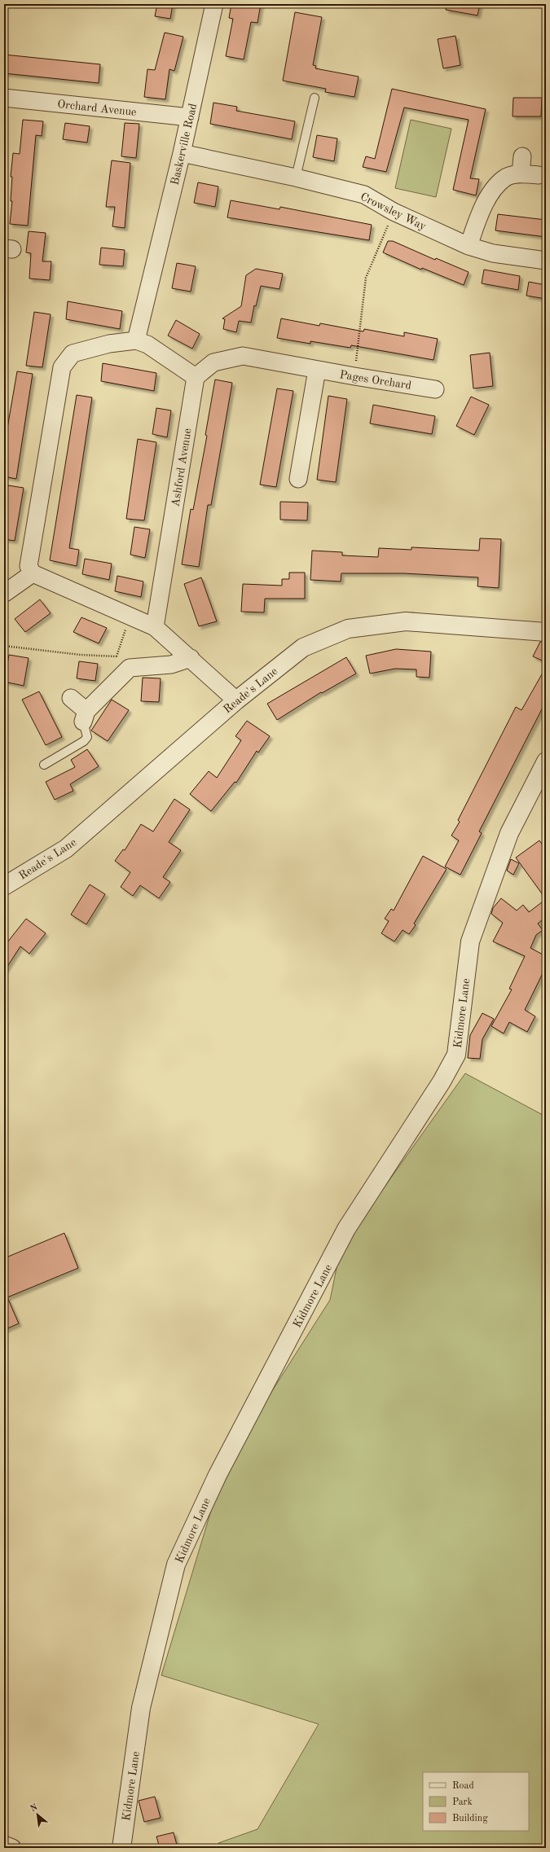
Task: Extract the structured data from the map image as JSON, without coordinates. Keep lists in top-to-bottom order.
{
  "streets": {
    "street": [
      "Orchard Avenue",
      "Baskerville Road",
      "Crowsley Way",
      "Pages Orchard",
      "Ashford Avenue",
      "Reade's Lane",
      "Kidmore Lane"
    ]
  },
  "crossings": [
    ["Orchard Avenue", "Baskerville Road"],
    ["Baskerville Road", "Crowsley Way"],
    ["Pages Orchard", "Ashford Avenue"]
  ],
  "legend": ["Road", "Park", "Building"],
  "north": "top left"
}
